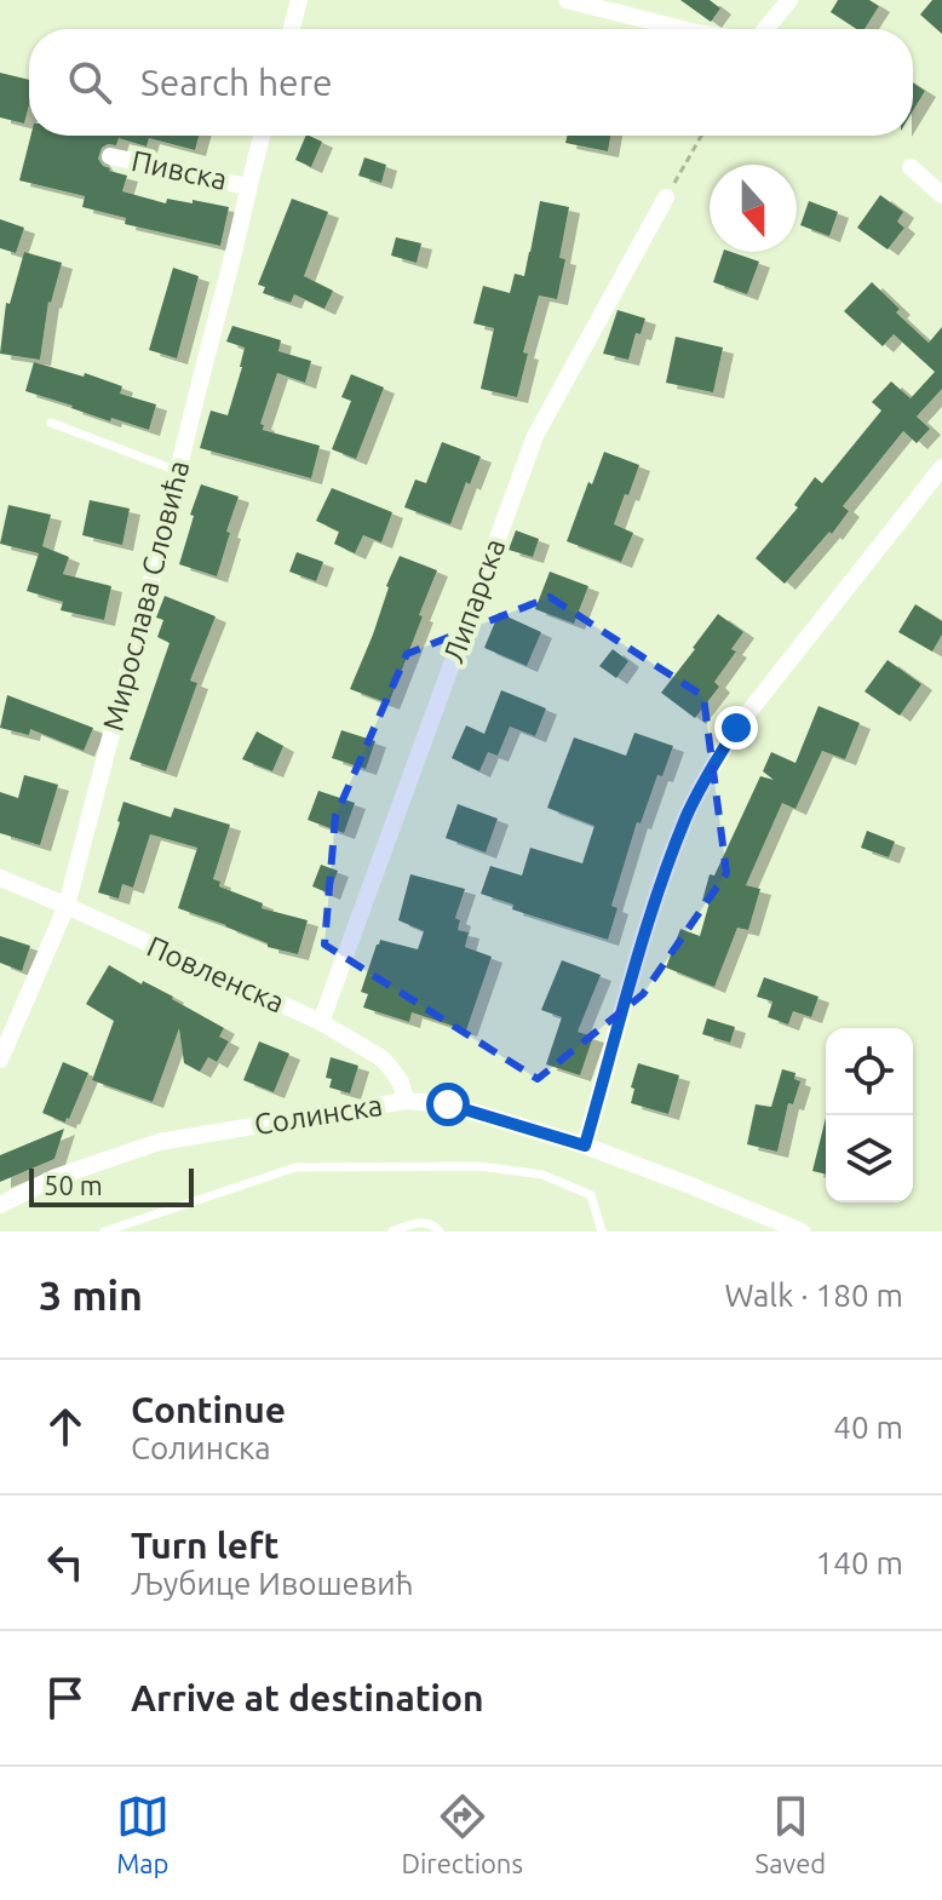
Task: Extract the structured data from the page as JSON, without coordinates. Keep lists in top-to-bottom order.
{
  "streets": {
    "street": [
      "Пивска",
      "Мирослава Словића",
      "Липарска",
      "Повленска",
      "Солинска"
    ]
  },
  "crossings": [
    ["Пивска", "Мирослава Словића"],
    ["Мирослава Словића", "Повленска"],
    ["Липарска", "Повленска"],
    ["Повленска", "Солинска"]
  ],
  "scale_bar": "50 m",
  "north": "bottom",
  "page": {
    "search": "Search here",
    "scale": "50 m",
    "heading": ["3 min", "Walk · 180 m"],
    "list": [
      ["Continue", "Солинска", "40 m"],
      ["Turn left", "Љубице Ивошевић", "140 m"],
      "Arrive at destination"
    ],
    "nav": ["Map", "Directions", "Saved"]
  }
}
